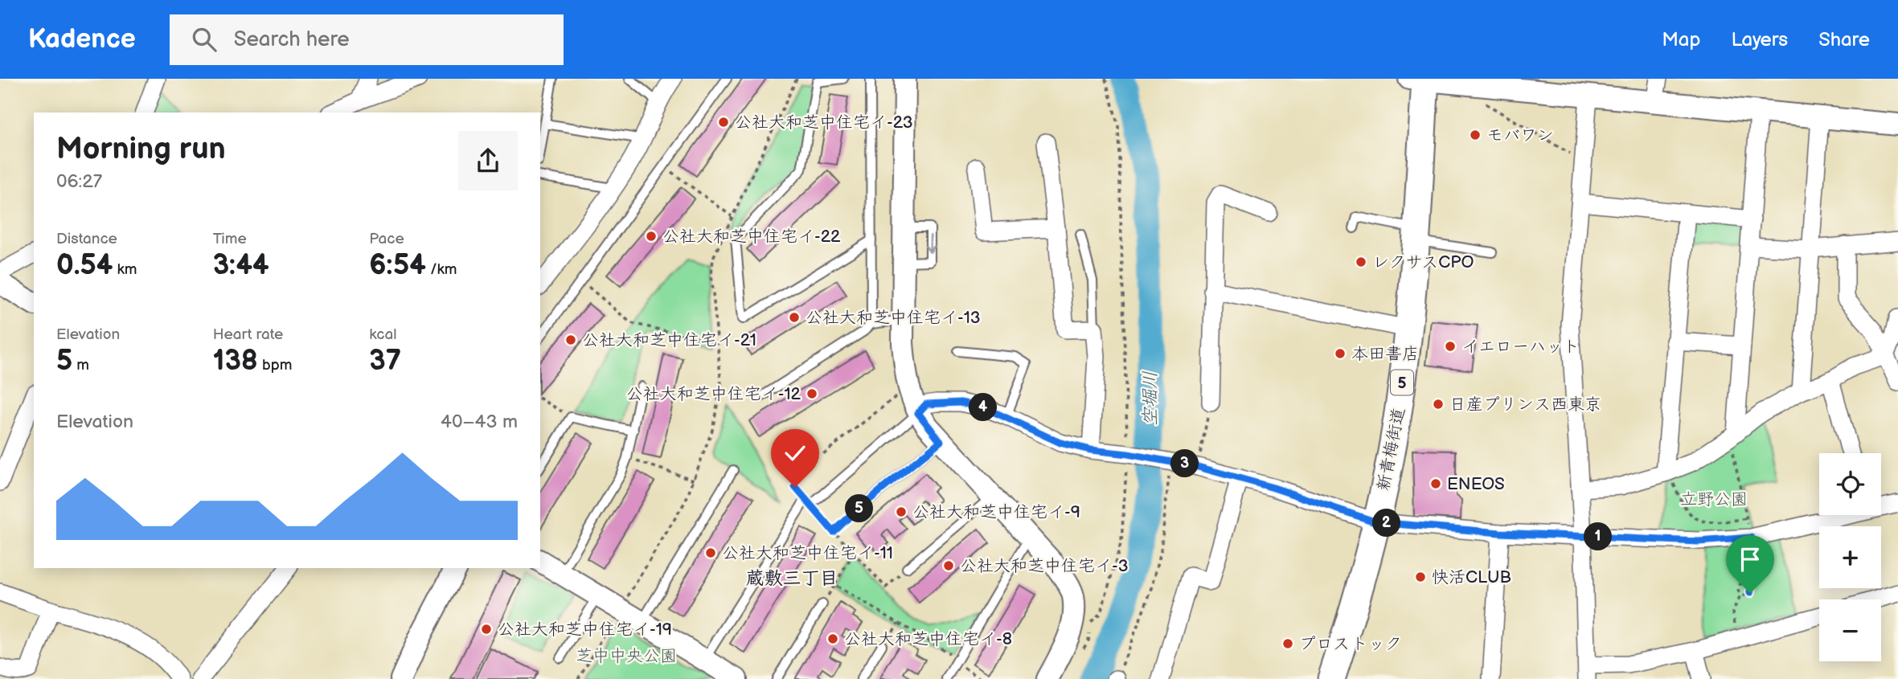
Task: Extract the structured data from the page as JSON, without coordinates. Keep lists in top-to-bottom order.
{
  "streets": {
    "main road": ["5", "新青梅街道"]
  },
  "districts": ["蔵敷三丁目"],
  "water": ["空堀川"],
  "parks": ["立野公園", "芝中中央公園"],
  "places": [
    "公社大和芝中住宅イ-23",
    "モバワン",
    "公社大和芝中住宅イ-22",
    "レクサスCPO",
    "公社大和芝中住宅イ-13",
    "公社大和芝中住宅イ-21",
    "イエローハット",
    "本田書店",
    "公社大和芝中住宅イ-12",
    "日産プリンス西東京",
    "ENEOS",
    "公社大和芝中住宅イ-9",
    "公社大和芝中住宅イ-11",
    "公社大和芝中住宅イ-3",
    "快活CLUB",
    "公社大和芝中住宅イ-19",
    "公社大和芝中住宅イ-8",
    "プロストック"
  ],
  "page": {
    "header": "Kadence",
    "search": "Search here",
    "nav": ["Map", "Layers", "Share"],
    "heading": ["Morning run", "06:27"],
    "stats": [
      ["Distance", "0.54 km"],
      ["Time", "3:44"],
      ["Pace", "6:54 /km"],
      ["Elevation", "5 m"],
      ["Heart rate", "138 bpm"],
      ["kcal", "37"]
    ],
    "pins": [
      "4",
      "3",
      "5",
      "2",
      "1"
    ],
    "chart": ["Elevation", "40–43 m"],
    "map_buttons": ["+", "−"]
  }
}
